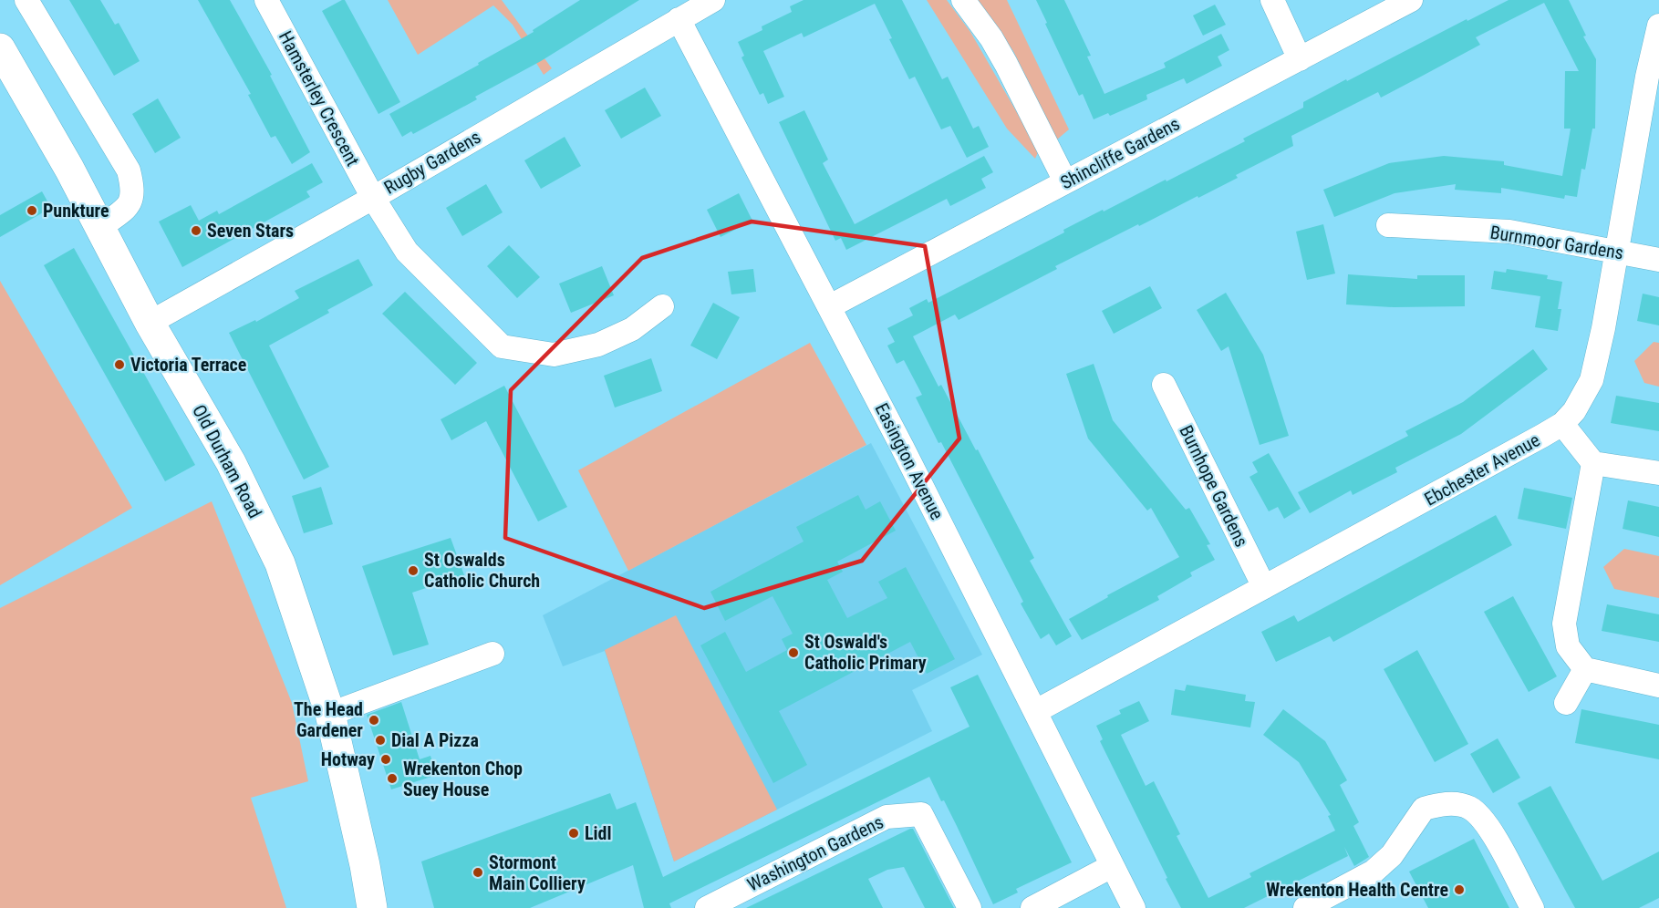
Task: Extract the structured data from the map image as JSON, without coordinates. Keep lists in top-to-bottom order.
{
  "streets": {
    "main road": ["Old Durham Road"],
    "street": [
      "Hamsterley Crescent",
      "Shincliffe Gardens",
      "Rugby Gardens",
      "Burnmoor Gardens",
      "Easington Avenue",
      "Ebchester Avenue",
      "Burnhope Gardens",
      "Washington Gardens"
    ]
  },
  "crossings": [
    ["Hamsterley Crescent", "Rugby Gardens"],
    ["Shincliffe Gardens", "Easington Avenue"],
    ["Rugby Gardens", "Old Durham Road"],
    ["Rugby Gardens", "Easington Avenue"],
    ["Burnmoor Gardens", "Ebchester Avenue"],
    ["Easington Avenue", "Ebchester Avenue"],
    ["Ebchester Avenue", "Burnhope Gardens"]
  ],
  "places": [
    "Punkture",
    "Seven Stars",
    "Victoria Terrace",
    "St Oswalds Catholic Church",
    "St Oswald's Catholic Primary",
    "The Head Gardener",
    "Dial A Pizza",
    "Hotway",
    "Wrekenton Chop Suey House",
    "Lidl",
    "Stormont Main Colliery",
    "Wrekenton Health Centre"
  ]
}
